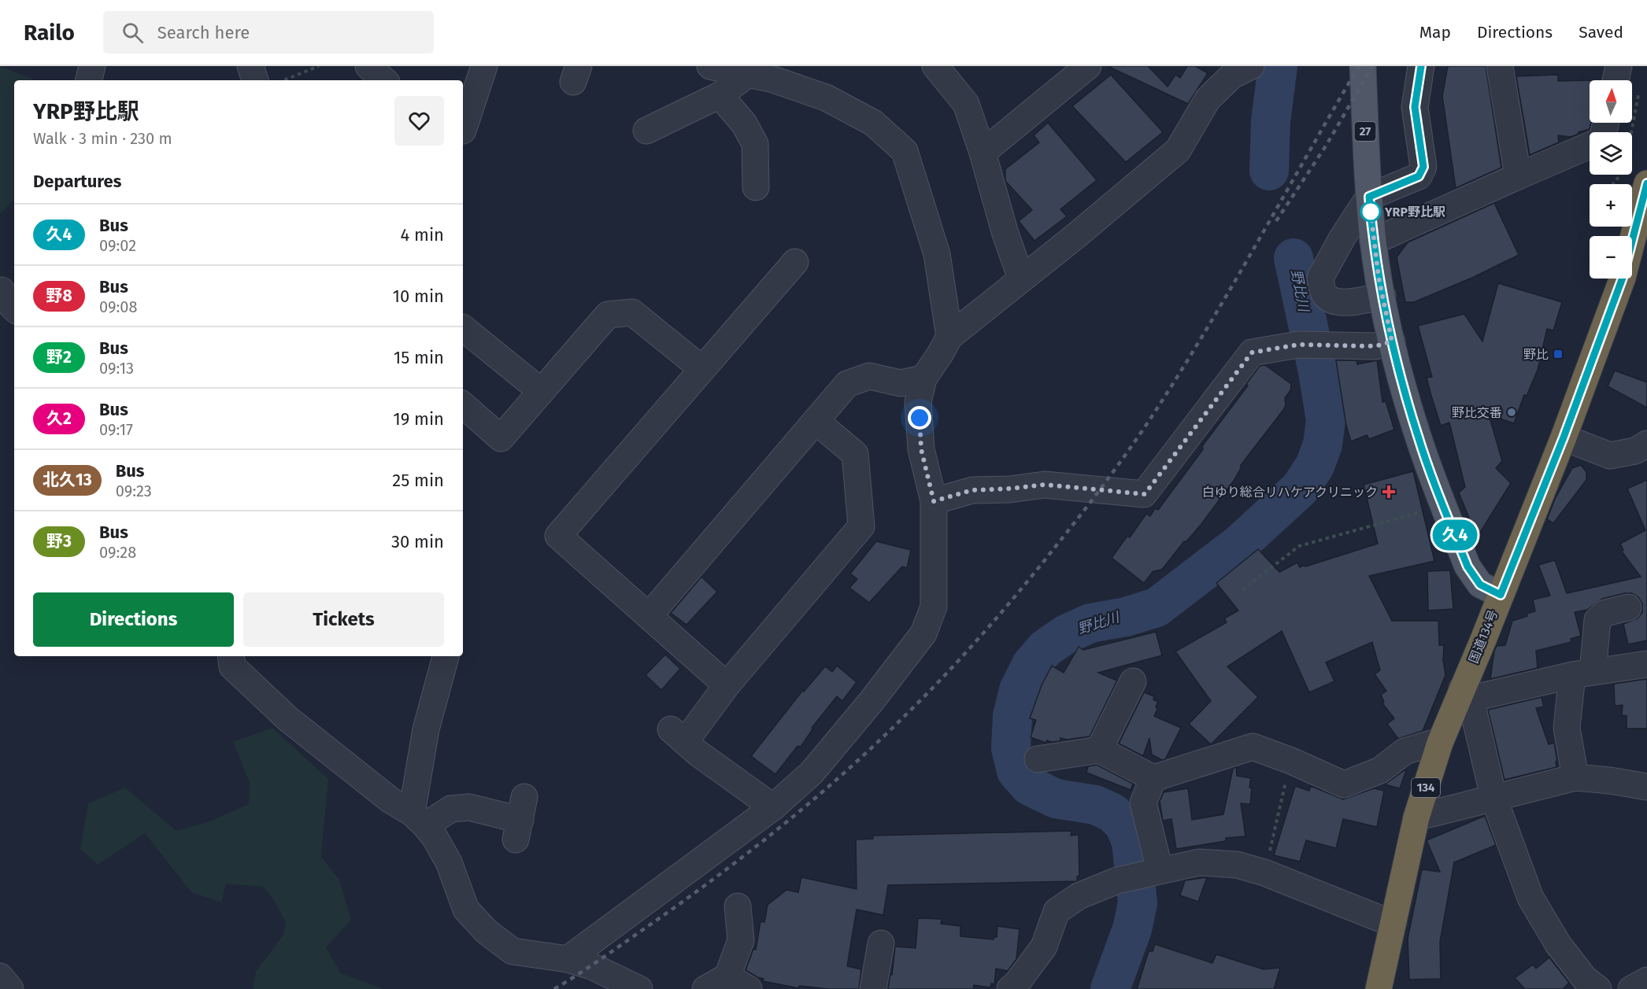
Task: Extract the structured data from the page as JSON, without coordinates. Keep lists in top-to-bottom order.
{
  "streets": {
    "highway": ["国道134号", "134"],
    "main road": ["27"]
  },
  "crossings": [
    ["27", "国道134号"]
  ],
  "water": ["野比川"],
  "places": {
    "other": ["YRP野比駅", "野比交番"],
    "transit": ["野比"],
    "health": ["白ゆり総合リハケアクリニック"]
  },
  "lines": ["bus line 久4"],
  "north": "top",
  "page": {
    "header": "Railo",
    "search": "Search here",
    "nav": ["Map", "Directions", "Saved"],
    "on_map": "久4",
    "map_buttons": ["+", "−"],
    "heading": [
      ["YRP野比駅", "Walk · 3 min · 230 m"],
      "Departures"
    ],
    "list": [
      {
        "mark": "久4",
        "name": "Bus",
        "note": "09:02",
        "value": "4 min"
      },
      {
        "mark": "野8",
        "name": "Bus",
        "note": "09:08",
        "value": "10 min"
      },
      {
        "mark": "野2",
        "name": "Bus",
        "note": "09:13",
        "value": "15 min"
      },
      {
        "mark": "久2",
        "name": "Bus",
        "note": "09:17",
        "value": "19 min"
      },
      {
        "mark": "北久13",
        "name": "Bus",
        "note": "09:23",
        "value": "25 min"
      },
      {
        "mark": "野3",
        "name": "Bus",
        "note": "09:28",
        "value": "30 min"
      }
    ],
    "buttons": ["Directions", "Tickets"]
  }
}
